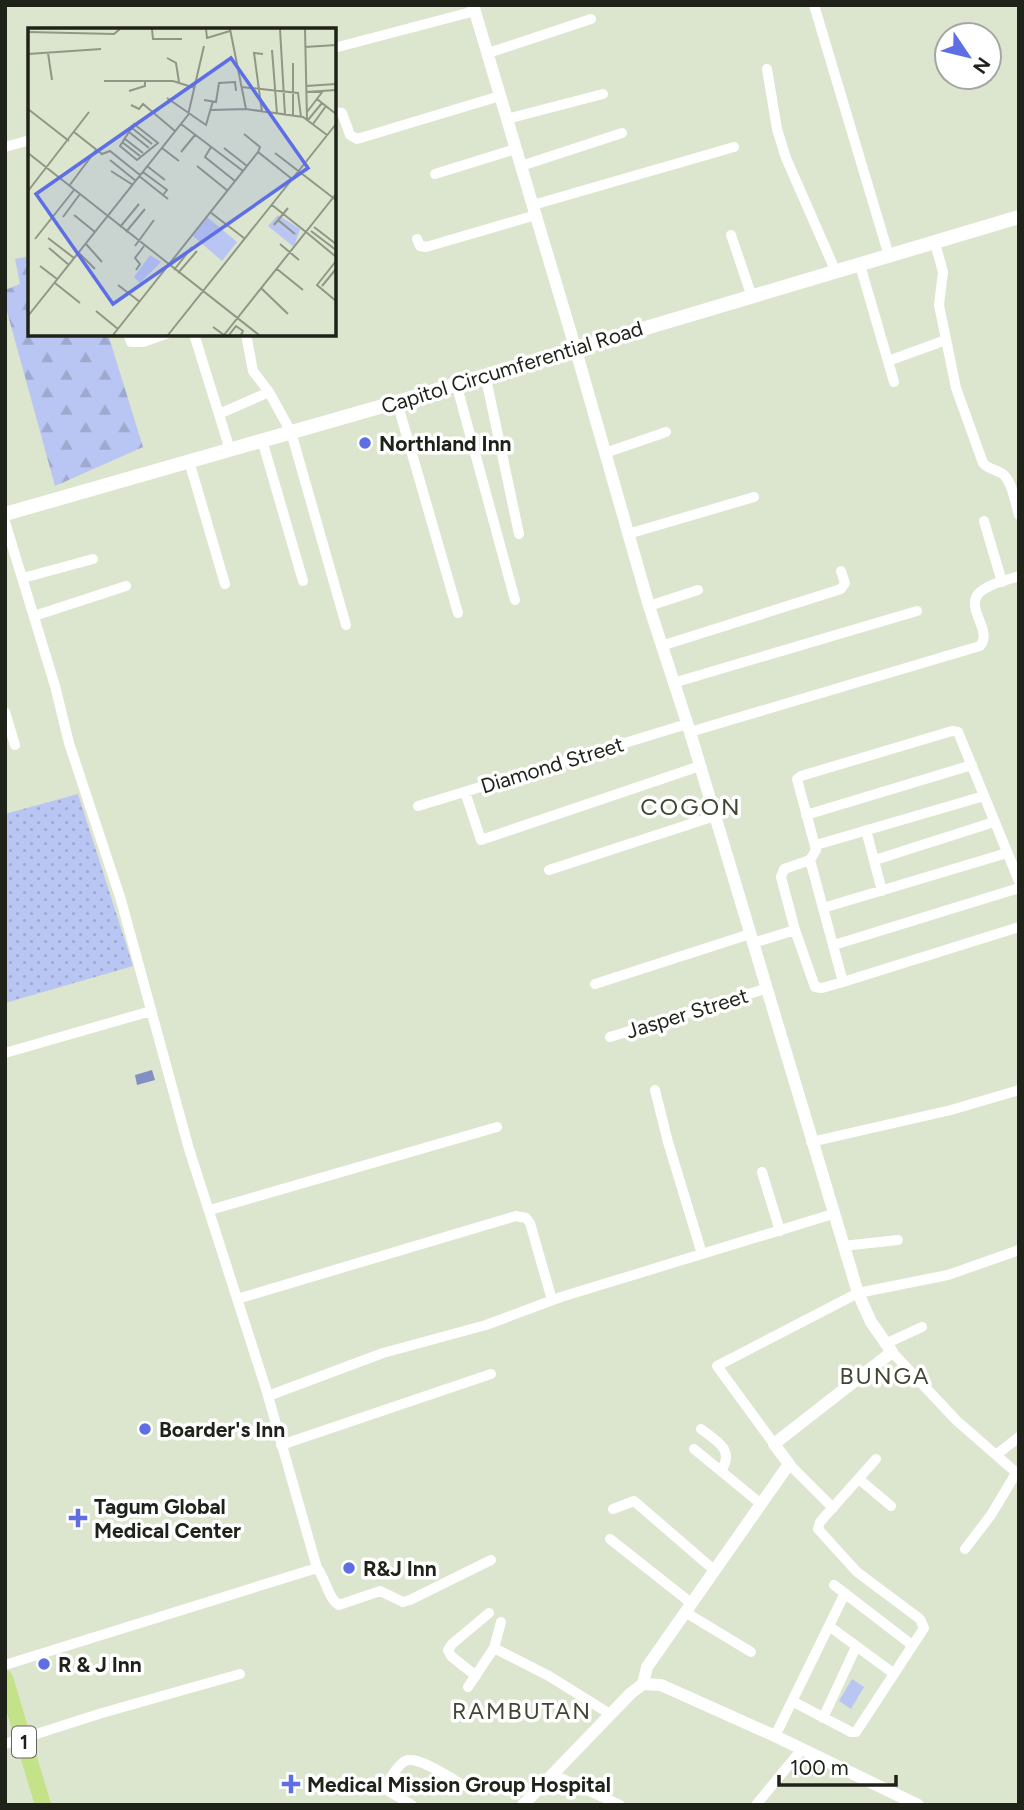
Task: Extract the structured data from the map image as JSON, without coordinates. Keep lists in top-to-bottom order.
{
  "streets": {
    "highway": ["1"],
    "main road": ["Capitol Circumferential Road"],
    "street": ["Diamond Street", "Jasper Street"]
  },
  "districts": ["COGON", "BUNGA", "RAMBUTAN"],
  "places": {
    "other": [
      "Northland Inn",
      "Boarder's Inn",
      "R&J Inn",
      "R & J Inn"
    ],
    "health": ["Tagum Global Medical Center", "Medical Mission Group Hospital"]
  },
  "scale_bar": "100 m",
  "north": "bottom right"
}
